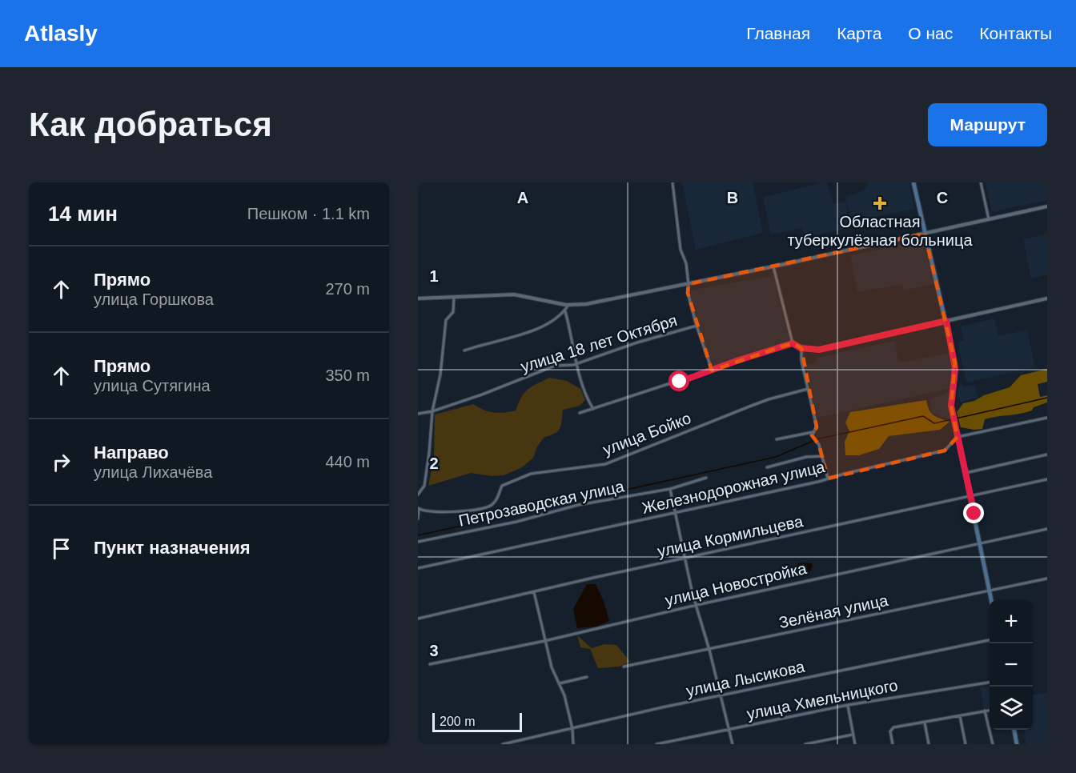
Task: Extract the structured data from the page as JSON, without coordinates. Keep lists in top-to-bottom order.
{
  "streets": {
    "street": [
      "улица 18 лет Октября",
      "улица Бойко",
      "Железнодорожная улица",
      "Петрозаводская улица",
      "улица Кормильцева",
      "улица Новостройка",
      "Зелёная улица",
      "улица Лысикова",
      "улица Хмельницкого"
    ]
  },
  "places": {
    "health": ["Областная туберкулёзная больница"]
  },
  "scale_bar": "200 m",
  "page": {
    "header": "Atlasly",
    "nav": [
      "Главная",
      "Карта",
      "О нас",
      "Контакты"
    ],
    "buttons": "Маршрут",
    "title": "Как добраться",
    "heading": ["14 мин", "Пешком · 1.1 km"],
    "list": [
      ["Прямо", "улица Горшкова", "270 m"],
      ["Прямо", "улица Сутягина", "350 m"],
      ["Направо", "улица Лихачёва", "440 m"],
      "Пункт назначения"
    ],
    "map_buttons": ["+", "−"],
    "scale": "200 m"
  },
  "grid": {
    "columns": ["A", "B", "C"],
    "rows": ["1", "2", "3"]
  }
}
